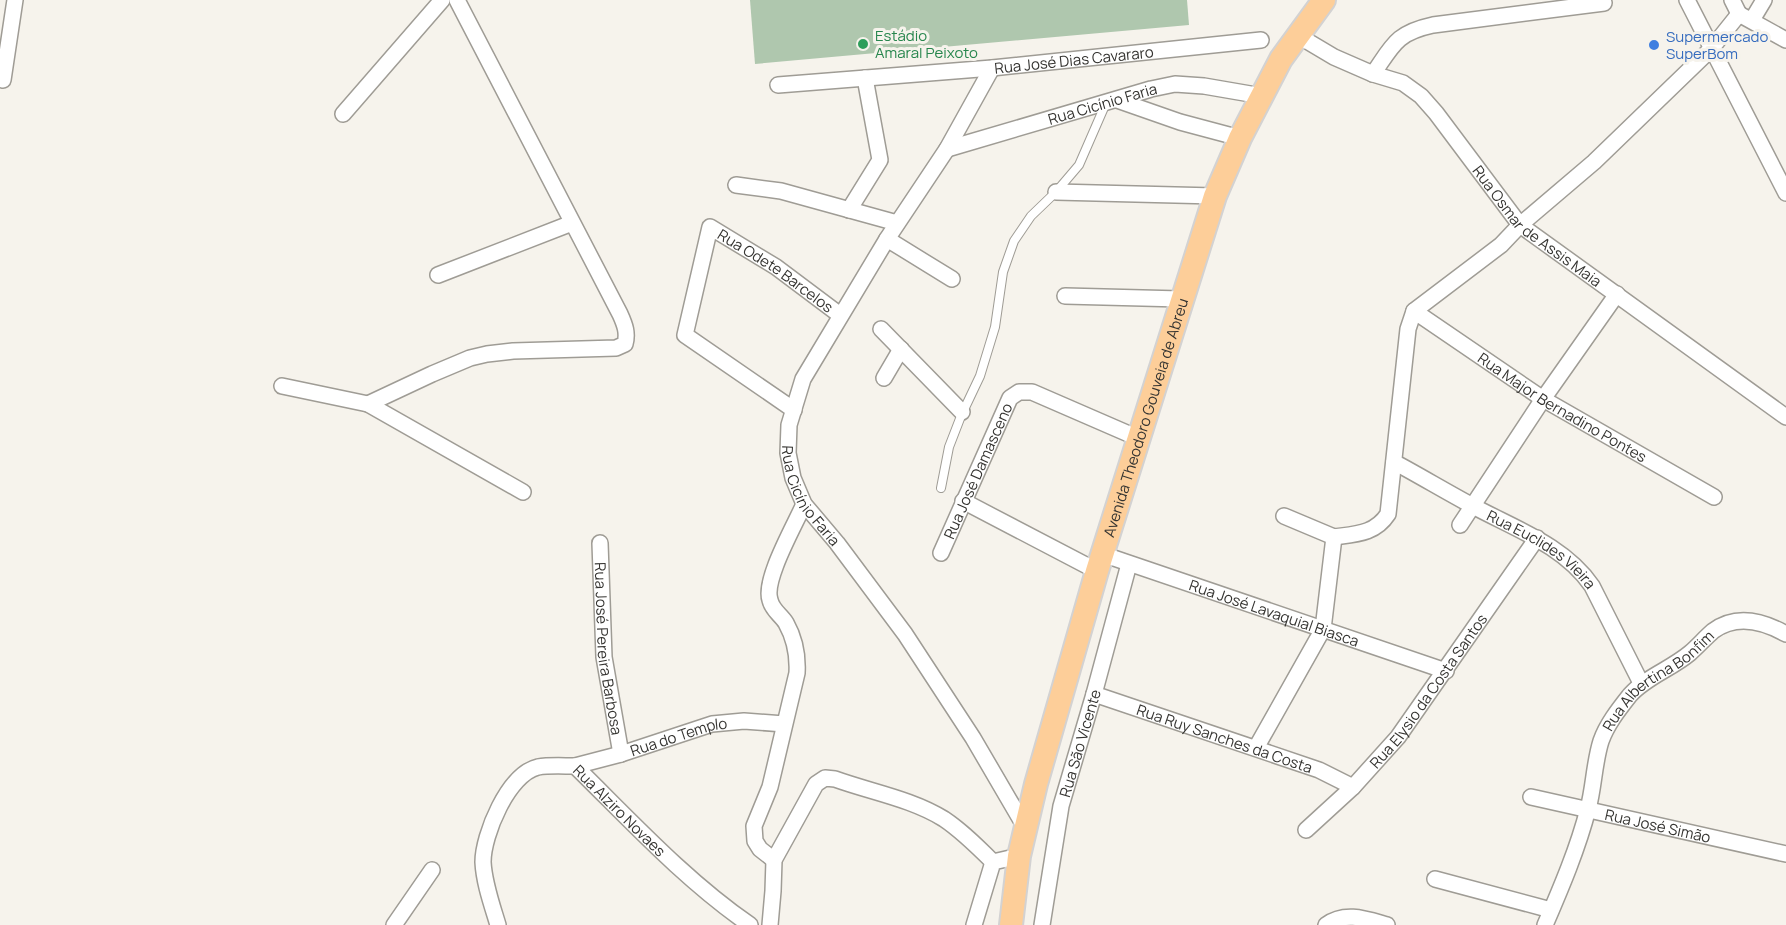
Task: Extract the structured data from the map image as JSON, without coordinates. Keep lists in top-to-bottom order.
{
  "streets": {
    "main road": ["Avenida Theodoro Gouveia de Abreu"],
    "street": [
      "Rua José Dias Cavararo",
      "Rua Cicínio Faria",
      "Rua Osmar de Assis Maia",
      "Rua Odete Barcelos",
      "Rua Major Bernadino Pontes",
      "Rua José Damasceno",
      "Rua Euclides Vieira",
      "Rua José Lavaquial Biasca",
      "Rua José Pereira Barbosa",
      "Rua Albertina Bonfim",
      "Rua Elysio da Costa Santos",
      "Rua do Templo",
      "Rua Ruy Sanches da Costa",
      "Rua São Vicente",
      "Rua Alziro Novaes",
      "Rua José Simão"
    ]
  },
  "crossings": [
    ["Rua José Dias Cavararo", "Rua Cicínio Faria"],
    ["Rua Cicínio Faria", "Rua Odete Barcelos"],
    ["Rua Cicínio Faria", "Avenida Theodoro Gouveia de Abreu"],
    ["Rua Osmar de Assis Maia", "Avenida Theodoro Gouveia de Abreu"],
    ["Avenida Theodoro Gouveia de Abreu", "Rua José Damasceno"],
    ["Avenida Theodoro Gouveia de Abreu", "Rua José Lavaquial Biasca"],
    ["Rua José Damasceno", "Rua José Lavaquial Biasca"],
    ["Rua Euclides Vieira", "Rua Albertina Bonfim"],
    ["Rua Euclides Vieira", "Rua Elysio da Costa Santos"],
    ["Rua José Lavaquial Biasca", "Rua Elysio da Costa Santos"],
    ["Rua José Lavaquial Biasca", "Rua São Vicente"],
    ["Rua José Pereira Barbosa", "Rua do Templo"],
    ["Rua Albertina Bonfim", "Rua José Simão"],
    ["Rua Elysio da Costa Santos", "Rua Ruy Sanches da Costa"],
    ["Rua do Templo", "Rua Alziro Novaes"],
    ["Rua Ruy Sanches da Costa", "Rua São Vicente"]
  ],
  "places": ["Estádio Amaral Peixoto", "Supermercado SuperBom"]
}
